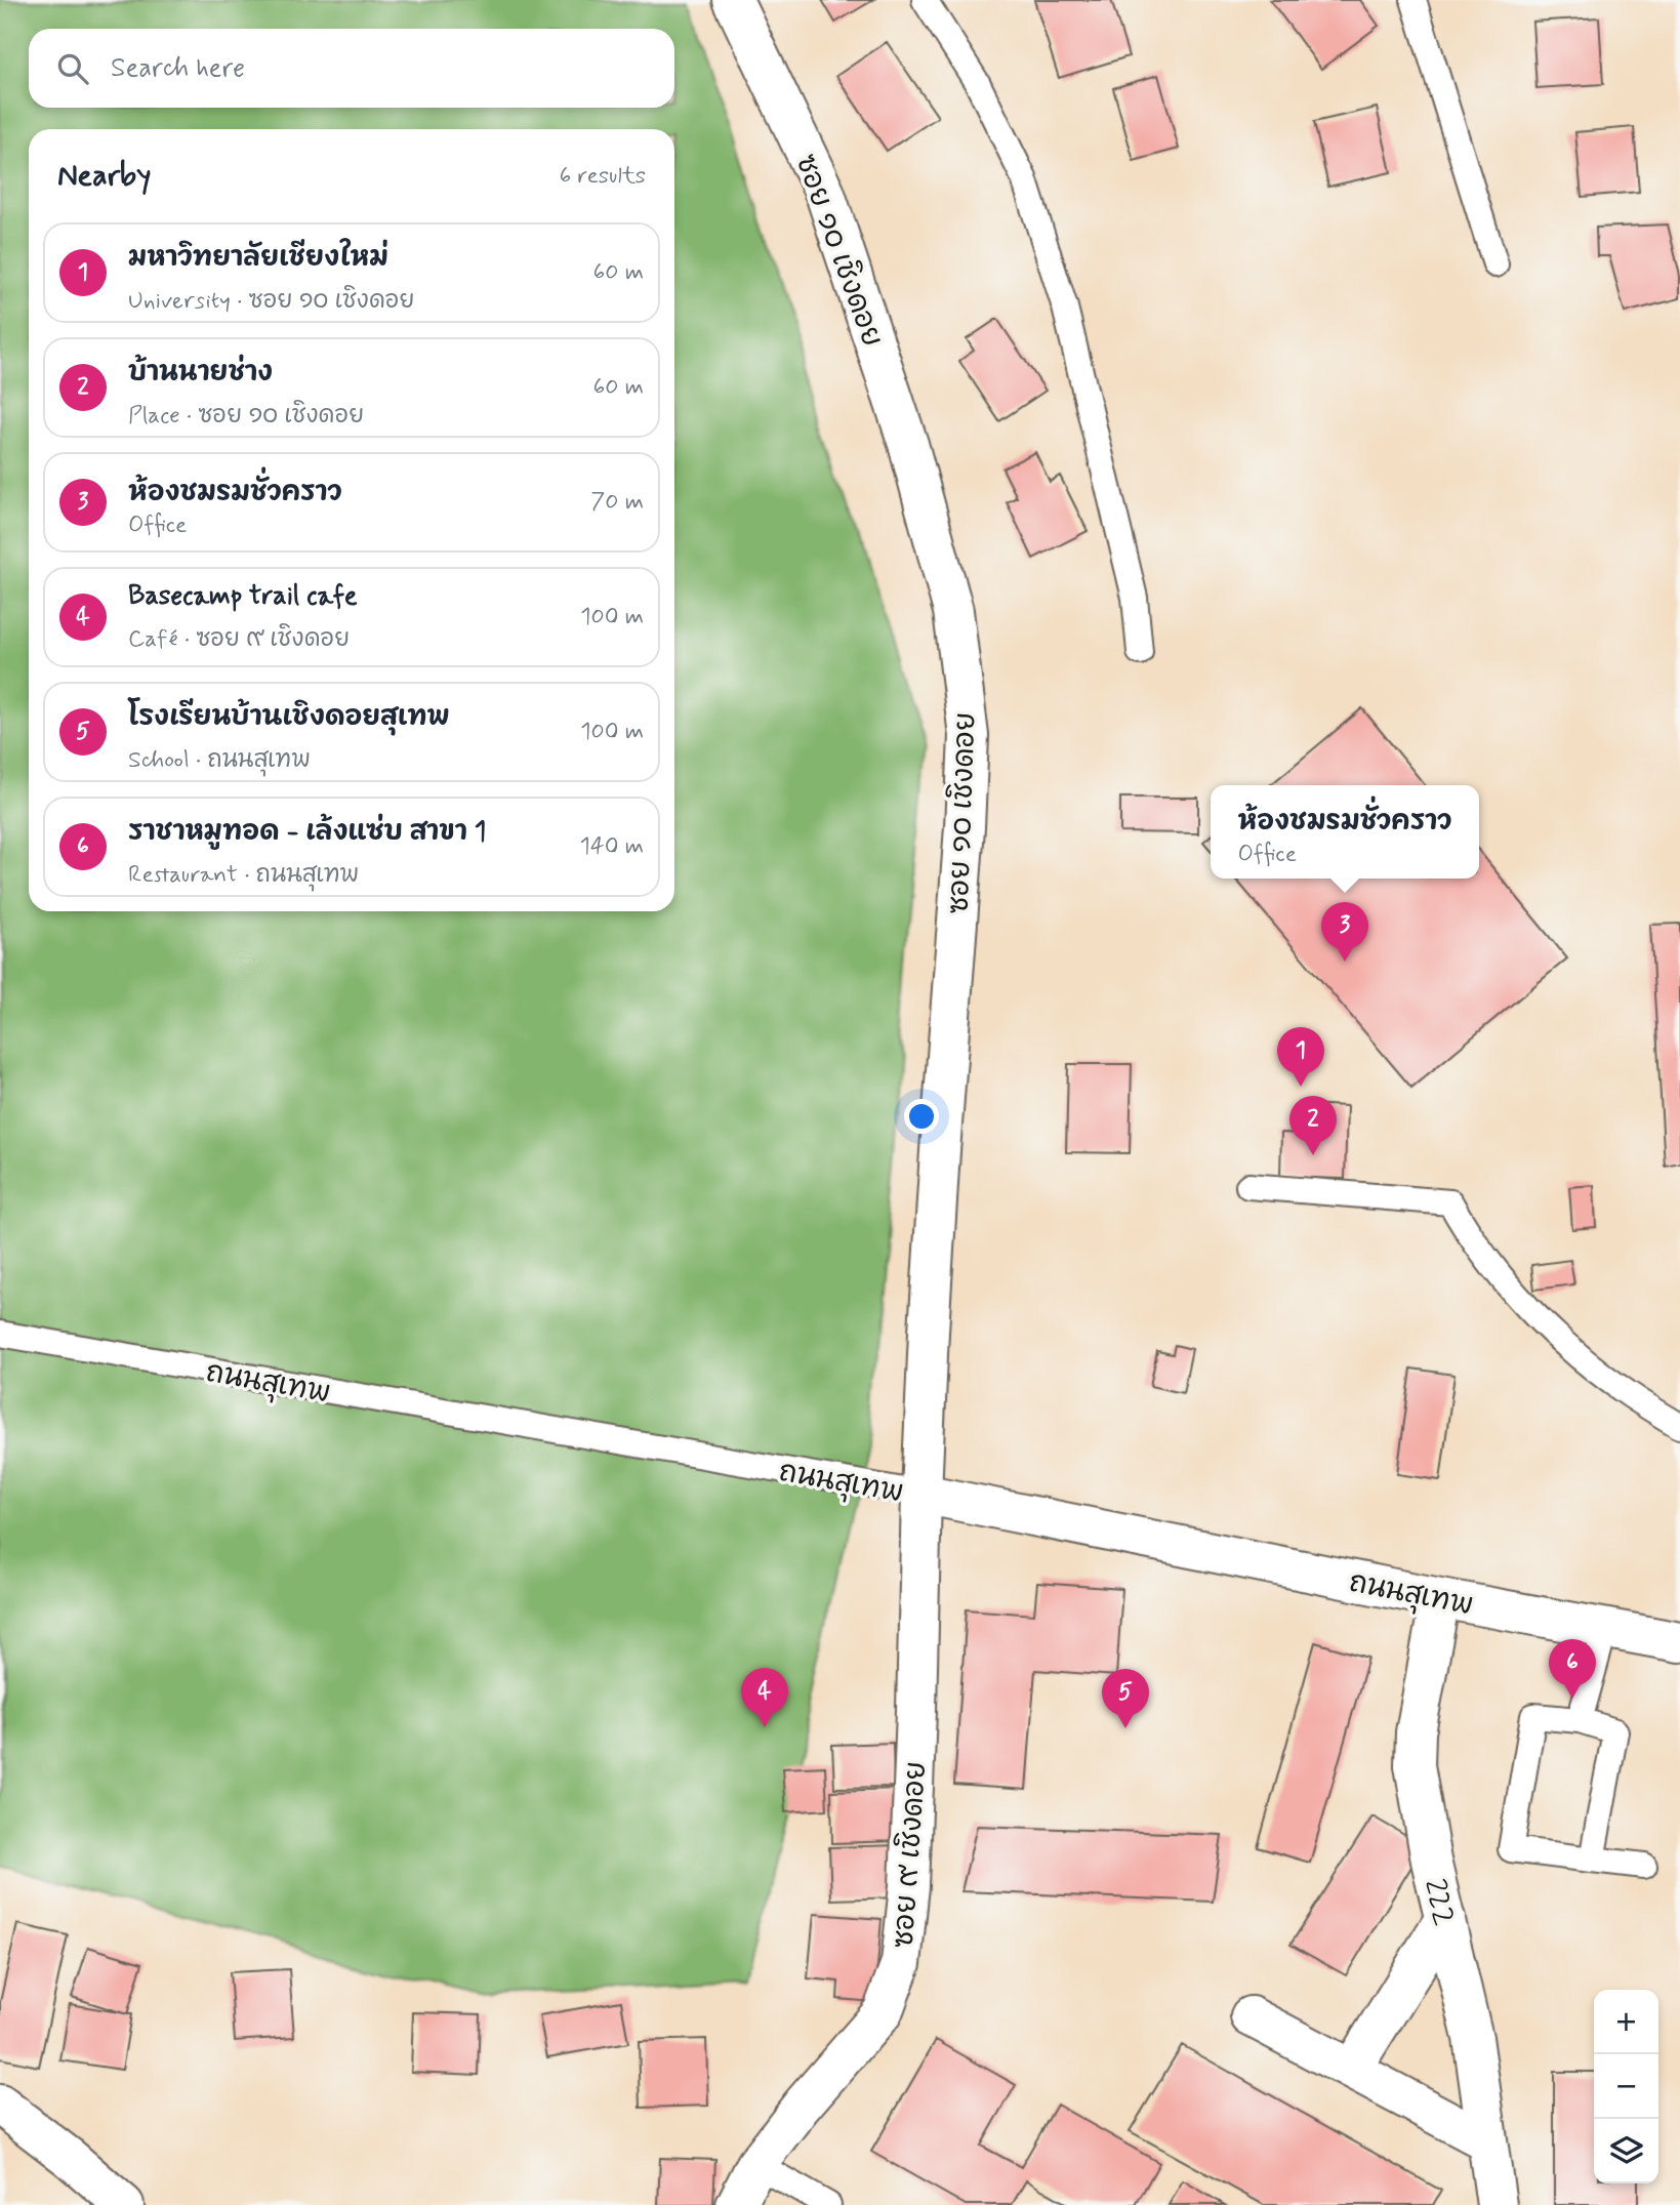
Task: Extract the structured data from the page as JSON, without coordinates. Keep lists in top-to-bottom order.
{
  "streets": {
    "street": [
      "ซอย ๑๐ เชิงดอย",
      "ถนนสุเทพ",
      "ซอย ๙ เชิงดอย",
      "222"
    ]
  },
  "crossings": [
    ["ซอย ๑๐ เชิงดอย", "ถนนสุเทพ"],
    ["ซอย ๑๐ เชิงดอย", "ซอย ๙ เชิงดอย"],
    ["ถนนสุเทพ", "ซอย ๙ เชิงดอย"],
    ["ถนนสุเทพ", "222"]
  ],
  "page": {
    "search": "Search here",
    "heading": ["Nearby", "6 results"],
    "list": [
      {
        "mark": "1",
        "name": "มหาวิทยาลัยเชียงใหม่",
        "note": "University · ซอย ๑๐ เชิงดอย",
        "value": "60 m"
      },
      {
        "mark": "2",
        "name": "บ้านนายช่าง",
        "note": "Place · ซอย ๑๐ เชิงดอย",
        "value": "60 m"
      },
      {
        "mark": "3",
        "name": "ห้องชมรมชั่วคราว",
        "note": "Office",
        "value": "70 m"
      },
      {
        "mark": "4",
        "name": "Basecamp trail cafe",
        "note": "Café · ซอย ๙ เชิงดอย",
        "value": "100 m"
      },
      {
        "mark": "5",
        "name": "โรงเรียนบ้านเชิงดอยสุเทพ",
        "note": "School · ถนนสุเทพ",
        "value": "100 m"
      },
      {
        "mark": "6",
        "name": "ราชาหมูทอด - เล้งแซ่บ สาขา 1",
        "note": "Restaurant · ถนนสุเทพ",
        "value": "140 m"
      }
    ],
    "popup": ["ห้องชมรมชั่วคราว", "Office"],
    "pins": [
      "3",
      "1",
      "2",
      "6",
      "4",
      "5"
    ],
    "map_buttons": ["+", "−"]
  }
}
